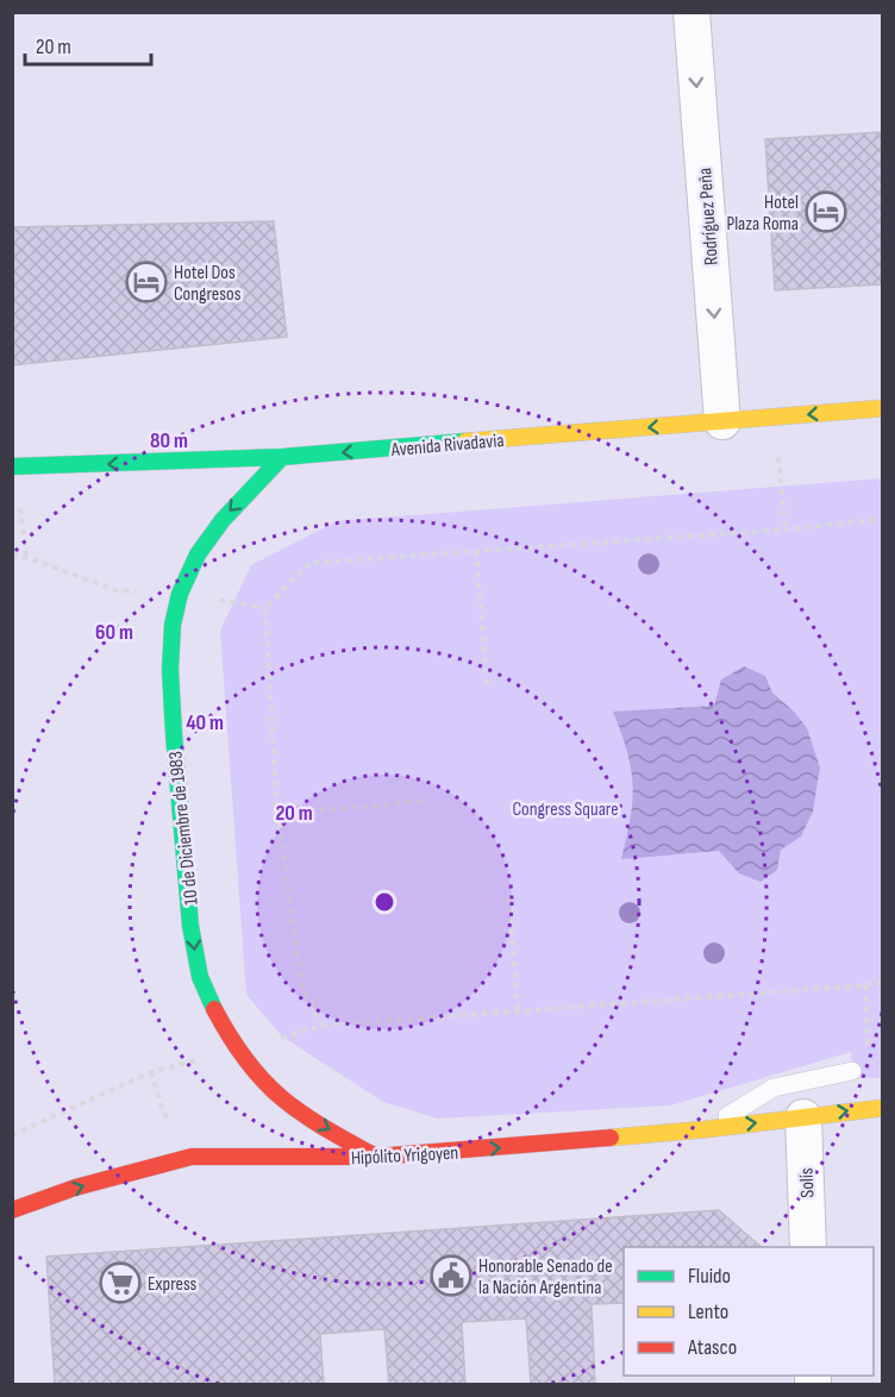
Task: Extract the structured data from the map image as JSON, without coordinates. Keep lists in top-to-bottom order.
{
  "streets": {
    "street": [
      "Rodríguez Peña",
      "Avenida Rivadavia",
      "10 de Diciembre de 1983",
      "Hipólito Yrigoyen",
      "Solís"
    ]
  },
  "crossings": [
    ["Rodríguez Peña", "Avenida Rivadavia"],
    ["Avenida Rivadavia", "10 de Diciembre de 1983"],
    ["10 de Diciembre de 1983", "Hipólito Yrigoyen"],
    ["Hipólito Yrigoyen", "Solís"]
  ],
  "one_way": [
    "Rodríguez Peña",
    "Avenida Rivadavia",
    "10 de Diciembre de 1983",
    "Hipólito Yrigoyen"
  ],
  "parks": ["Congress Square"],
  "places": {
    "hotel": ["Hotel Plaza Roma", "Hotel Dos Congresos"],
    "public building": ["Honorable Senado de la Nación Argentina"],
    "supermarket": ["Express"]
  },
  "legend": ["Fluido", "Lento", "Atasco"],
  "scale_bar": "20 m",
  "rings": [
    "80 m",
    "60 m",
    "40 m",
    "20 m"
  ]
}
